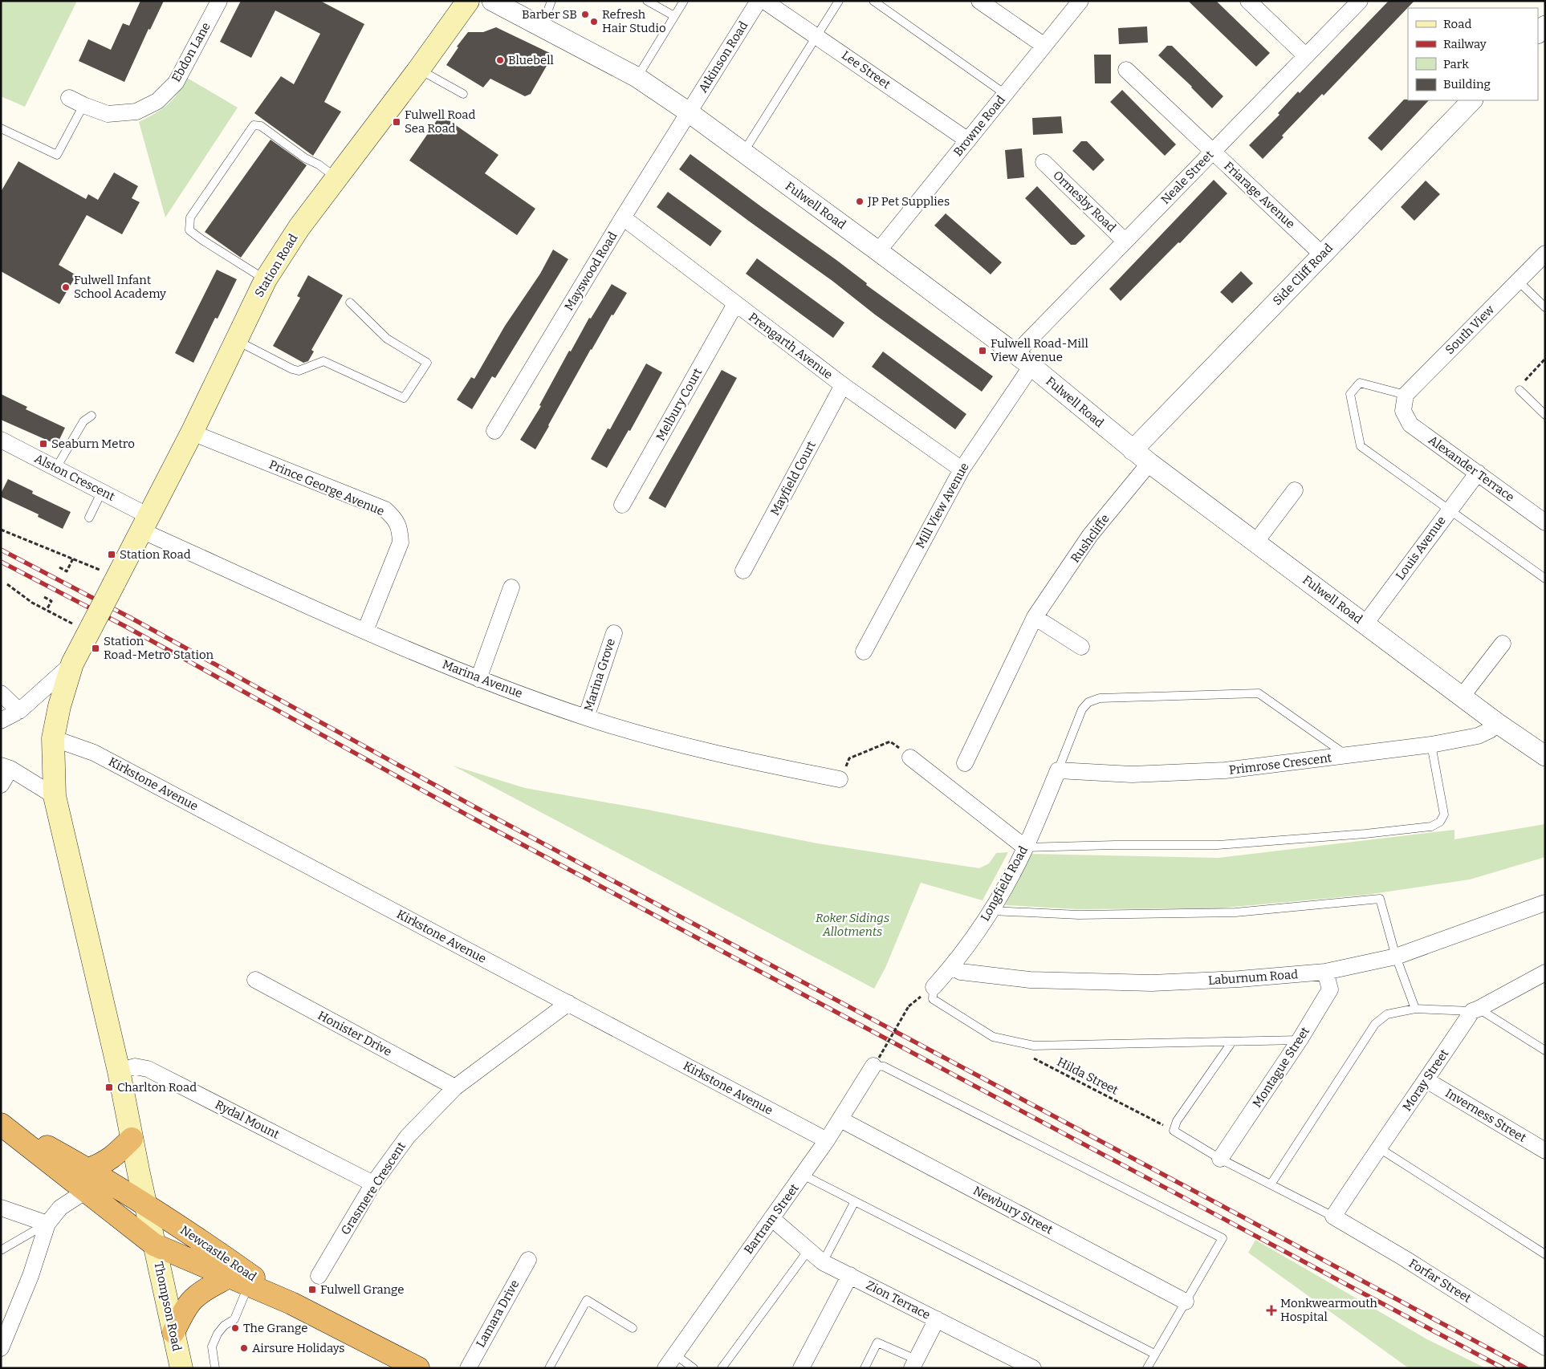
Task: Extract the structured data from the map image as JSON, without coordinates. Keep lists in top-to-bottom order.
{
  "streets": {
    "highway": ["Newcastle Road"],
    "main road": ["Station Road", "Thompson Road"],
    "street": [
      "Ebdon Lane",
      "Atkinson Road",
      "Lee Street",
      "Browne Road",
      "Neale Street",
      "Friarage Avenue",
      "Ormesby Road",
      "Fulwell Road",
      "Mayswood Road",
      "Side Cliff Road",
      "South View",
      "Prengarth Avenue",
      "Melbury Court",
      "Alexander Terrace",
      "Alston Crescent",
      "Mayfield Court",
      "Prince George Avenue",
      "Mill View Avenue",
      "Rushcliffe",
      "Louis Avenue",
      "Marina Grove",
      "Marina Avenue",
      "Primrose Crescent",
      "Kirkstone Avenue",
      "Longfield Road",
      "Laburnum Road",
      "Honister Drive",
      "Montague Street",
      "Moray Street",
      "Inverness Street",
      "Rydal Mount",
      "Grasmere Crescent",
      "Newbury Street",
      "Bartram Street",
      "Forfar Street",
      "Zion Terrace",
      "Lamara Drive"
    ],
    "path": ["Hilda Street"]
  },
  "crossings": [
    ["Atkinson Road", "Fulwell Road"],
    ["Atkinson Road", "Mayswood Road"],
    ["Lee Street", "Browne Road"],
    ["Browne Road", "Fulwell Road"],
    ["Neale Street", "Friarage Avenue"],
    ["Neale Street", "Ormesby Road"],
    ["Neale Street", "Fulwell Road"],
    ["Friarage Avenue", "Side Cliff Road"],
    ["Fulwell Road", "Mayswood Road"],
    ["Fulwell Road", "Side Cliff Road"],
    ["Fulwell Road", "Mill View Avenue"],
    ["Fulwell Road", "Rushcliffe"],
    ["Fulwell Road", "Louis Avenue"],
    ["Fulwell Road", "Primrose Crescent"],
    ["Station Road", "Alston Crescent"],
    ["Station Road", "Prince George Avenue"],
    ["Station Road", "Marina Avenue"],
    ["Mayswood Road", "Prengarth Avenue"],
    ["South View", "Alexander Terrace"],
    ["Prengarth Avenue", "Melbury Court"],
    ["Prengarth Avenue", "Mayfield Court"],
    ["Prengarth Avenue", "Mill View Avenue"],
    ["Alexander Terrace", "Louis Avenue"],
    ["Alston Crescent", "Marina Avenue"],
    ["Prince George Avenue", "Marina Avenue"],
    ["Marina Grove", "Marina Avenue"],
    ["Primrose Crescent", "Longfield Road"],
    ["Kirkstone Avenue", "Grasmere Crescent"],
    ["Kirkstone Avenue", "Bartram Street"],
    ["Longfield Road", "Laburnum Road"],
    ["Laburnum Road", "Montague Street"],
    ["Honister Drive", "Grasmere Crescent"],
    ["Moray Street", "Inverness Street"],
    ["Moray Street", "Forfar Street"],
    ["Rydal Mount", "Grasmere Crescent"],
    ["Newbury Street", "Bartram Street"],
    ["Bartram Street", "Zion Terrace"],
    ["Newcastle Road", "Thompson Road"]
  ],
  "parks": ["Roker Sidings Allotments"],
  "places": {
    "other": [
      "Barber SB",
      "Refresh Hair Studio",
      "Bluebell",
      "JP Pet Supplies",
      "Fulwell Infant School Academy",
      "The Grange",
      "Airsure Holidays"
    ],
    "transit": [
      "Fulwell Road Sea Road",
      "Fulwell Road-Mill View Avenue",
      "Seaburn Metro",
      "Station Road",
      "Station Road-Metro Station",
      "Charlton Road",
      "Fulwell Grange"
    ],
    "health": ["Monkwearmouth Hospital"]
  },
  "legend": [
    "Road",
    "Railway",
    "Park",
    "Building"
  ]
}
